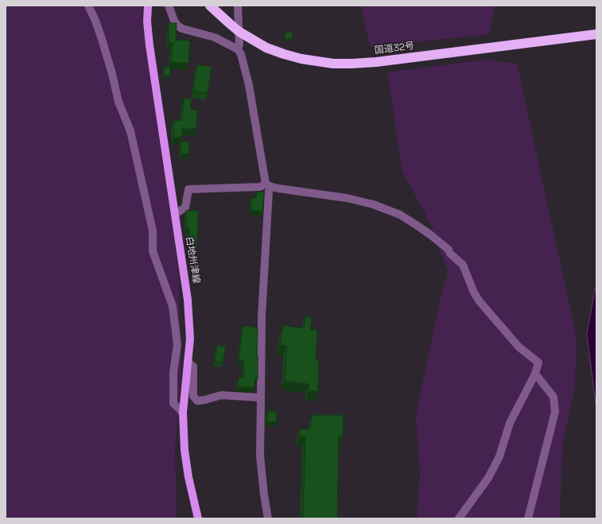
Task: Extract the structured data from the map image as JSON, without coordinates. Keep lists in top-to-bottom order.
{
  "streets": {
    "highway": ["国道32号"],
    "main road": ["白地州津線"]
  }
}
